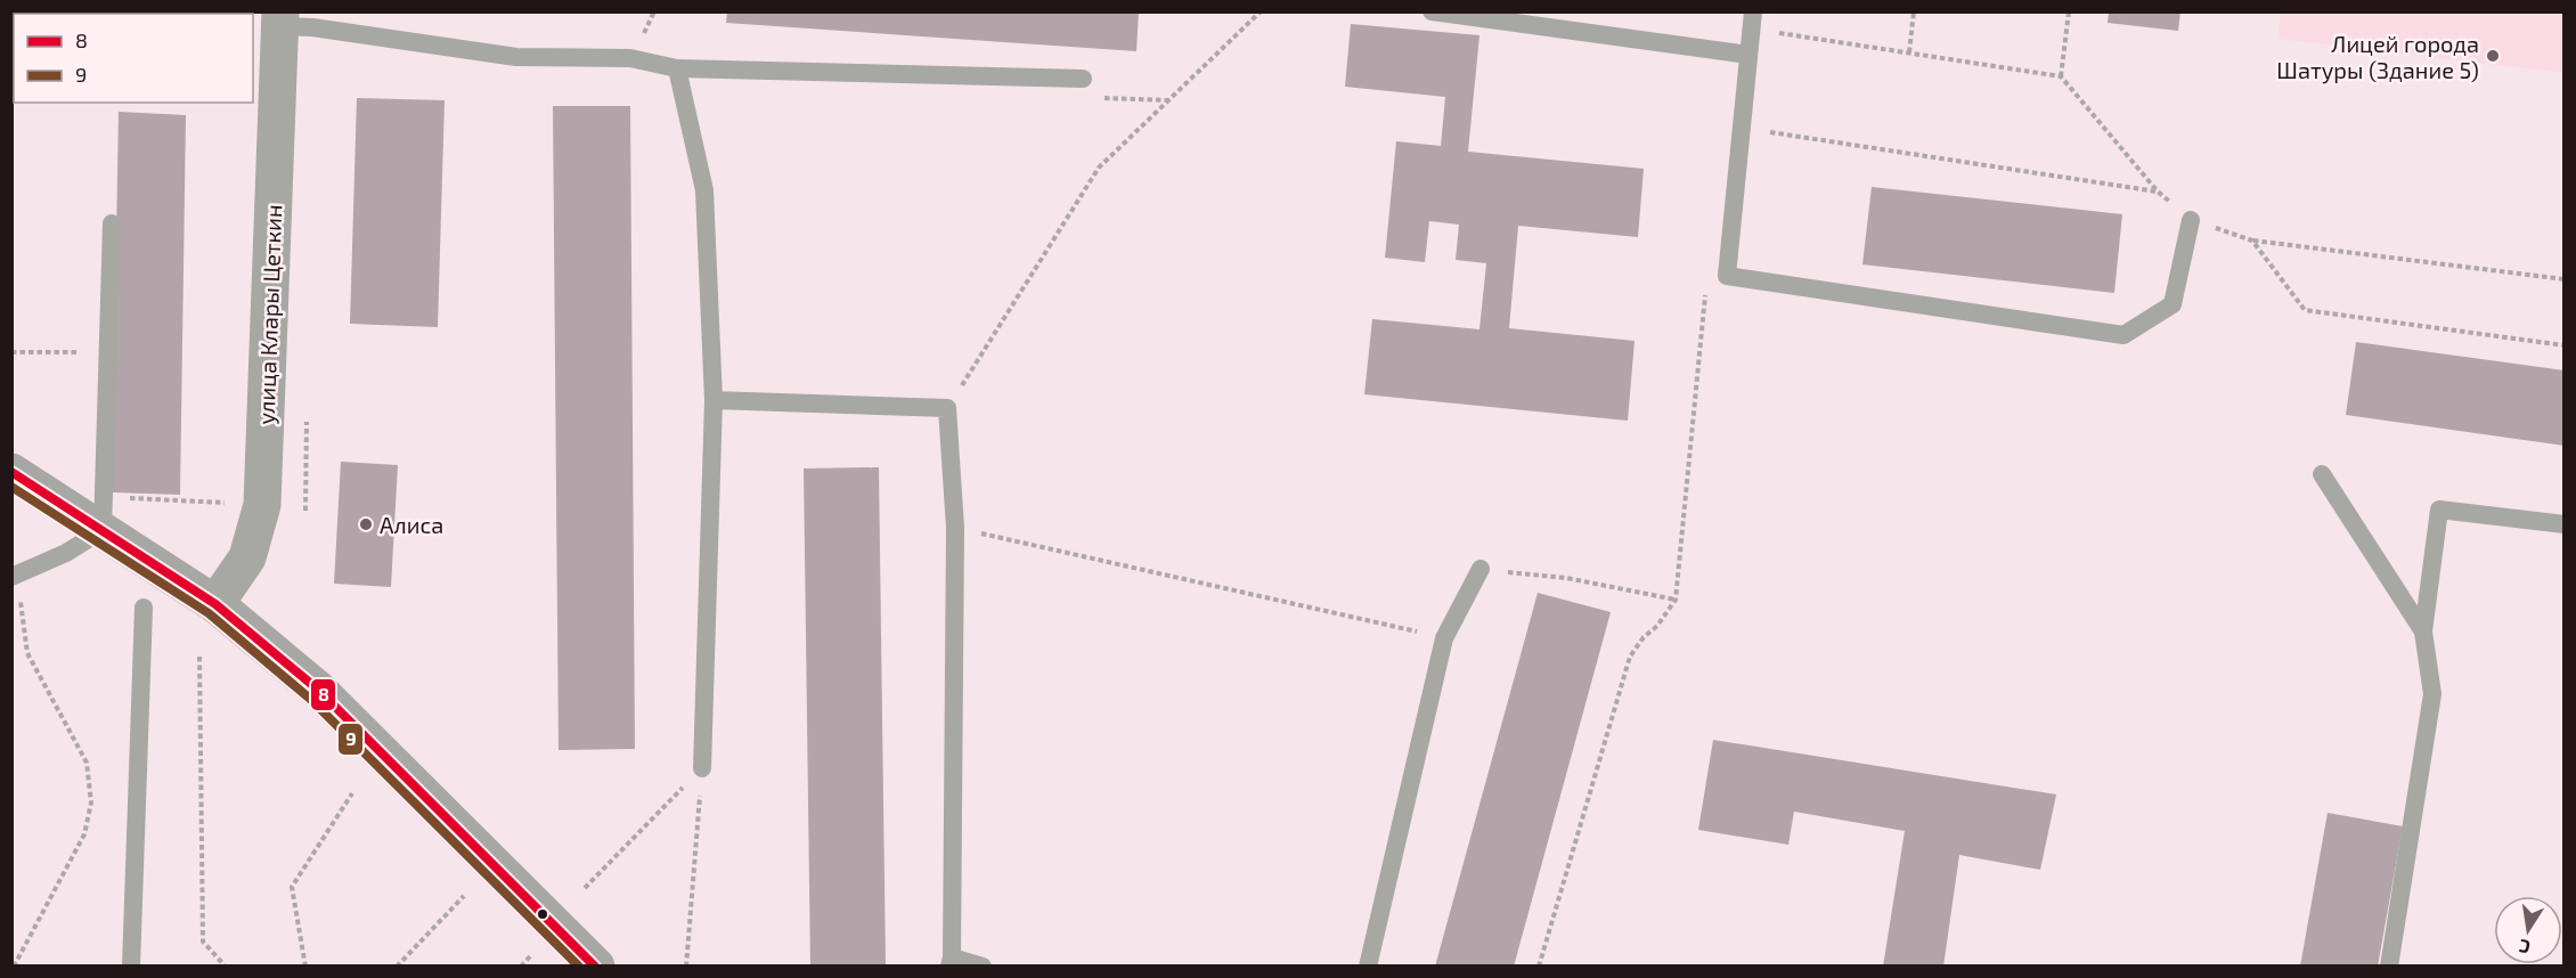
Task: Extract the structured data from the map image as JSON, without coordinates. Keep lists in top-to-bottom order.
{
  "streets": {
    "street": ["улица Клары Цеткин"]
  },
  "places": ["Лицей города Шатуры (Здание 5)", "Алиса"],
  "lines": ["transit line 8", "transit line 9"],
  "legend": ["8", "9"],
  "north": "bottom"
}
